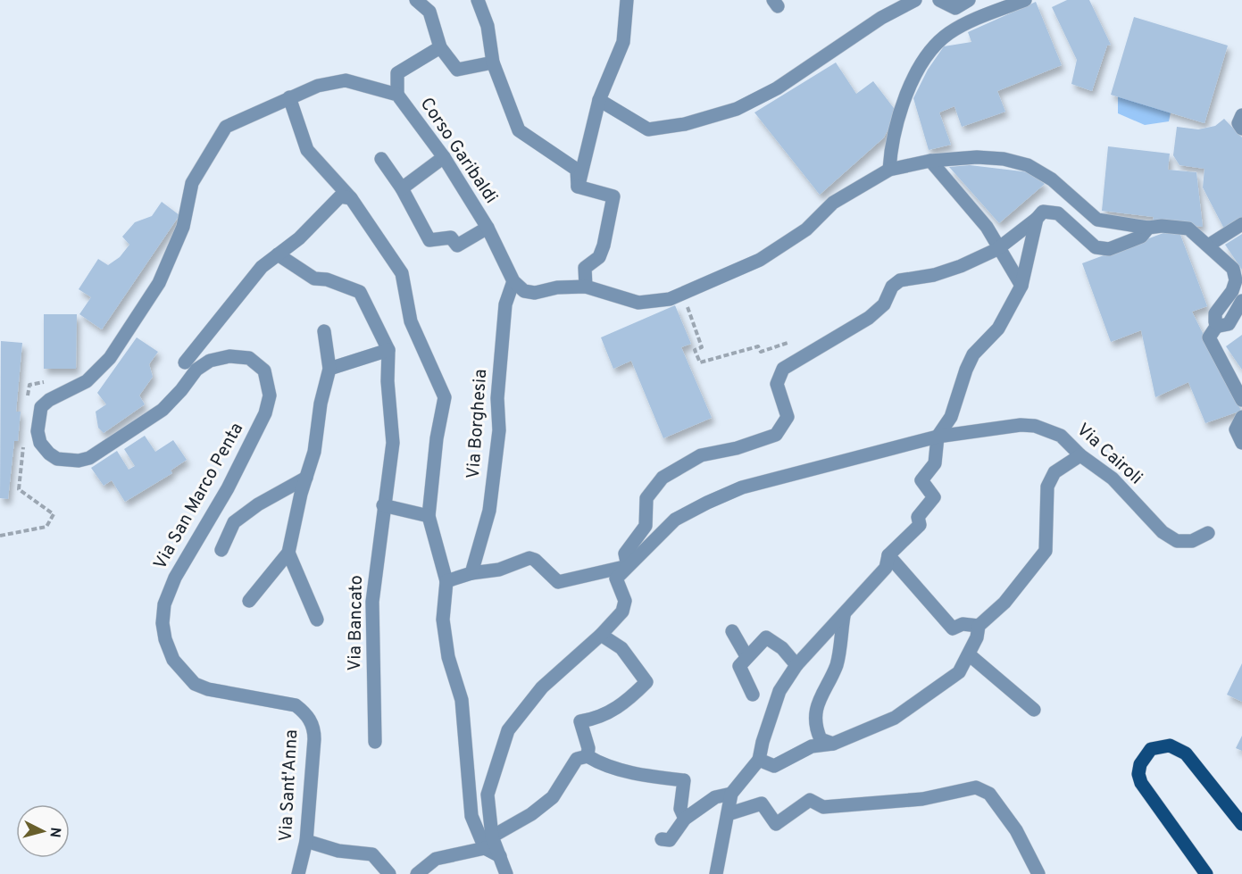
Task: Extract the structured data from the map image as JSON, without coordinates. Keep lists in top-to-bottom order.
{
  "streets": {
    "street": [
      "Corso Garibaldi",
      "Via Borghesia",
      "Via Cairoli",
      "Via San Marco Penta",
      "Via Bancato",
      "Via Sant'Anna"
    ]
  },
  "crossings": [
    ["Corso Garibaldi", "Via Borghesia"],
    ["Corso Garibaldi", "Via San Marco Penta"],
    ["Via San Marco Penta", "Via Sant'Anna"]
  ],
  "north": "right"
}
